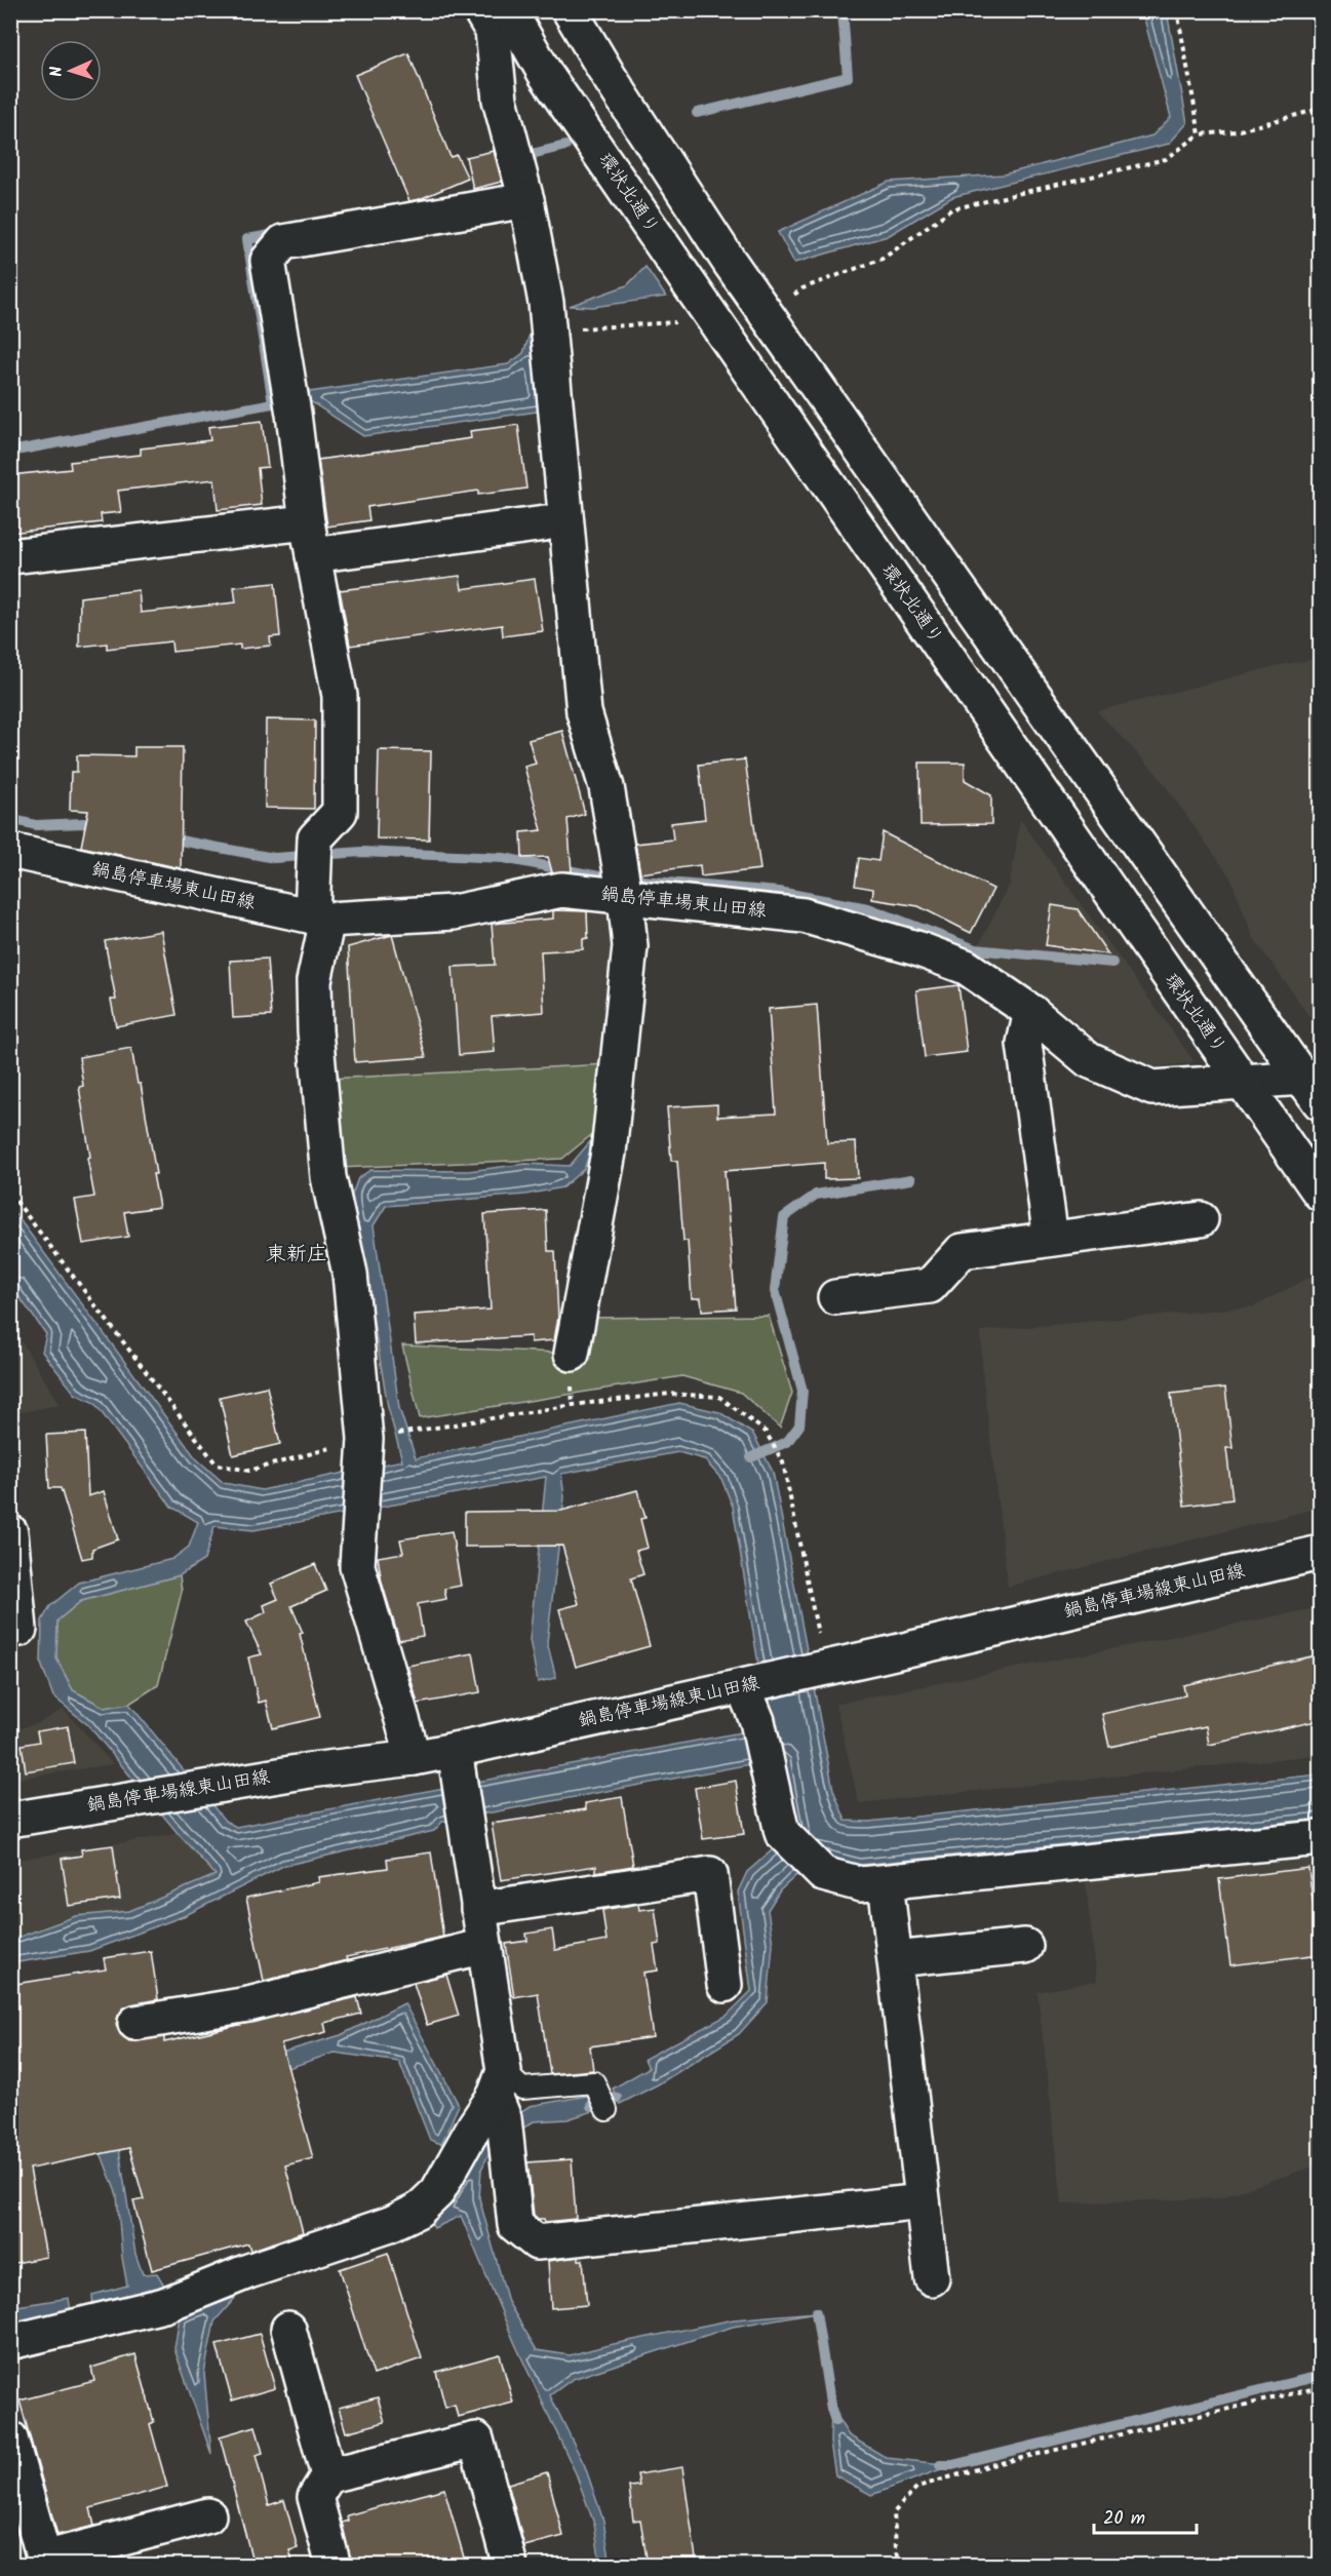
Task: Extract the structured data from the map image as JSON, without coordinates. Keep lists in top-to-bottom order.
{
  "streets": {
    "main road": ["環状北通り", "鍋島停車場東山田線", "鍋島停車場線東山田線"]
  },
  "crossings": [
    ["環状北通り", "鍋島停車場東山田線"]
  ],
  "districts": ["東新庄"],
  "scale_bar": "20 m",
  "north": "left"
}
